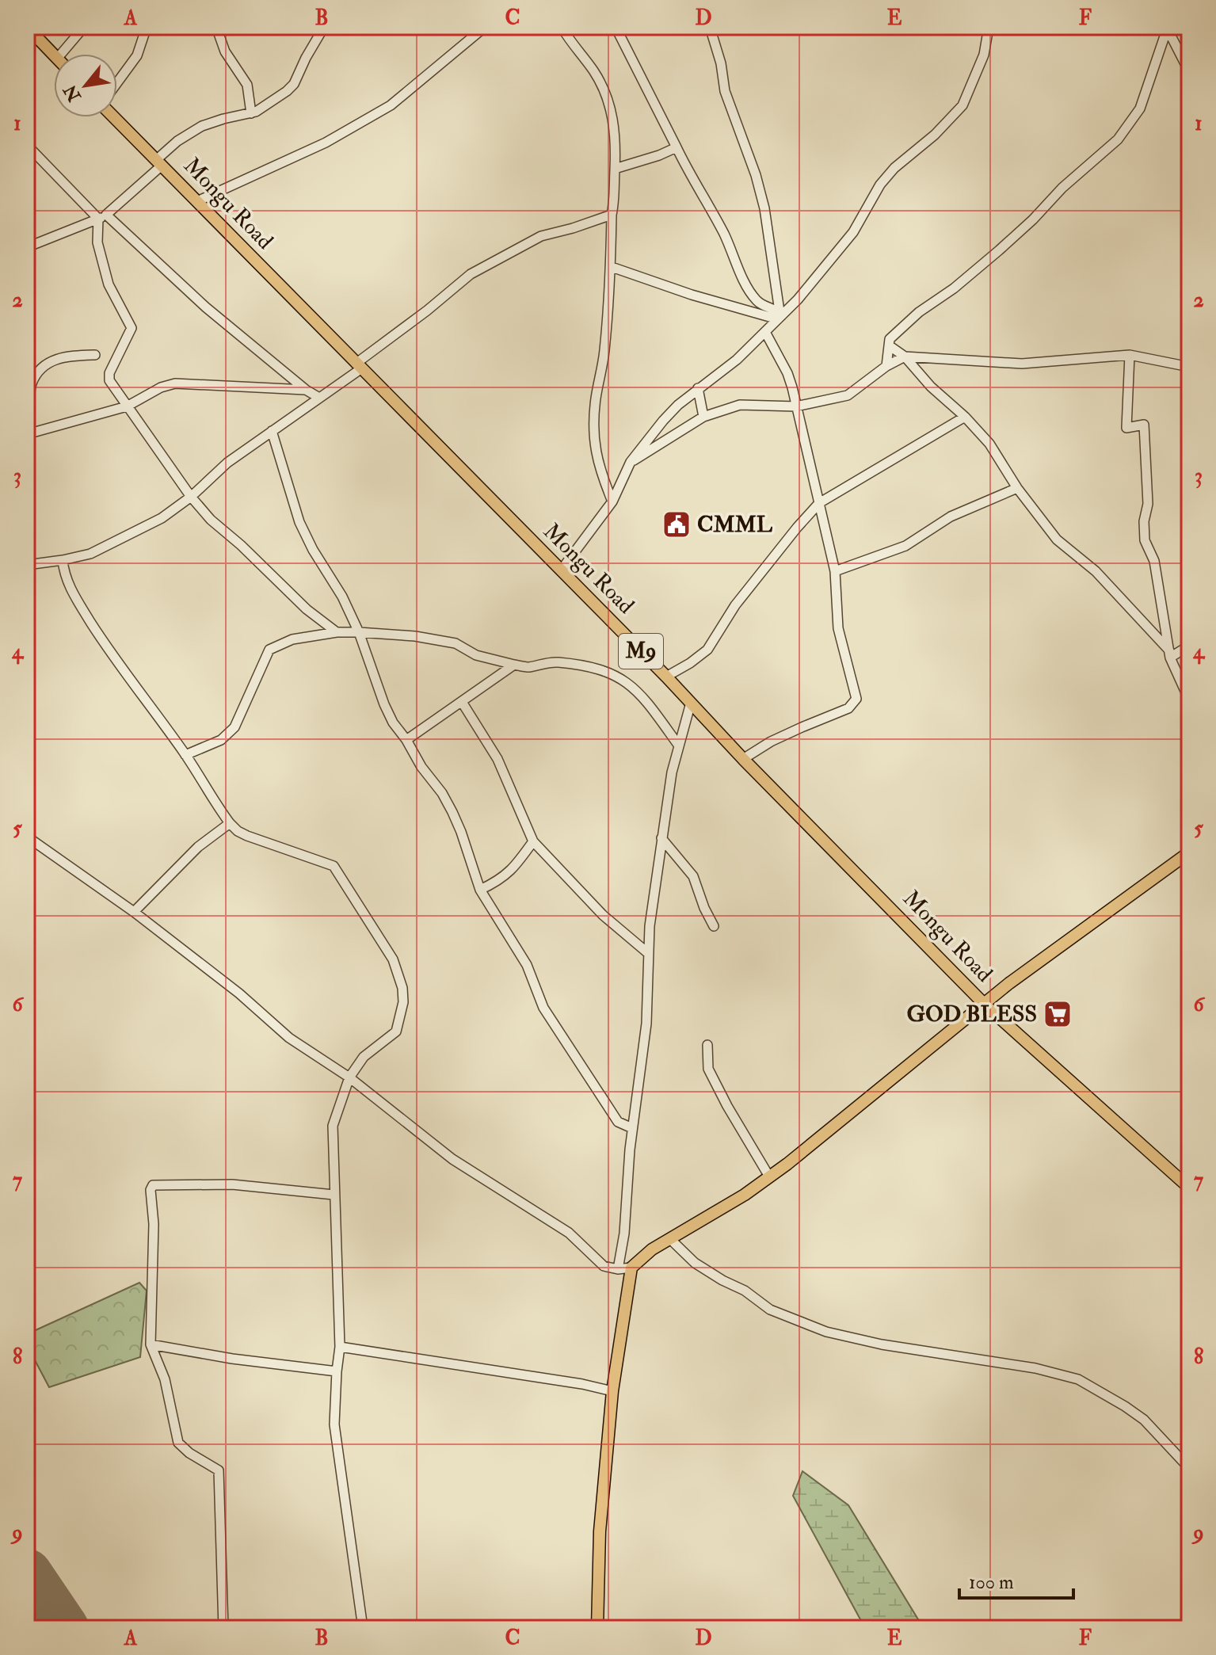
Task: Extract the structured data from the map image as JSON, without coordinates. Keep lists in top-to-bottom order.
{
  "streets": {
    "main road": ["Mongu Road", "M9"]
  },
  "places": {
    "public building": ["CMML"],
    "supermarket": ["GOD BLESS"]
  },
  "scale_bar": "100 m",
  "north": "bottom left",
  "grid": {
    "columns": [
      "A",
      "B",
      "C",
      "D",
      "E",
      "F"
    ],
    "rows": [
      "1",
      "2",
      "3",
      "4",
      "5",
      "6",
      "7",
      "8",
      "9"
    ]
  }
}
